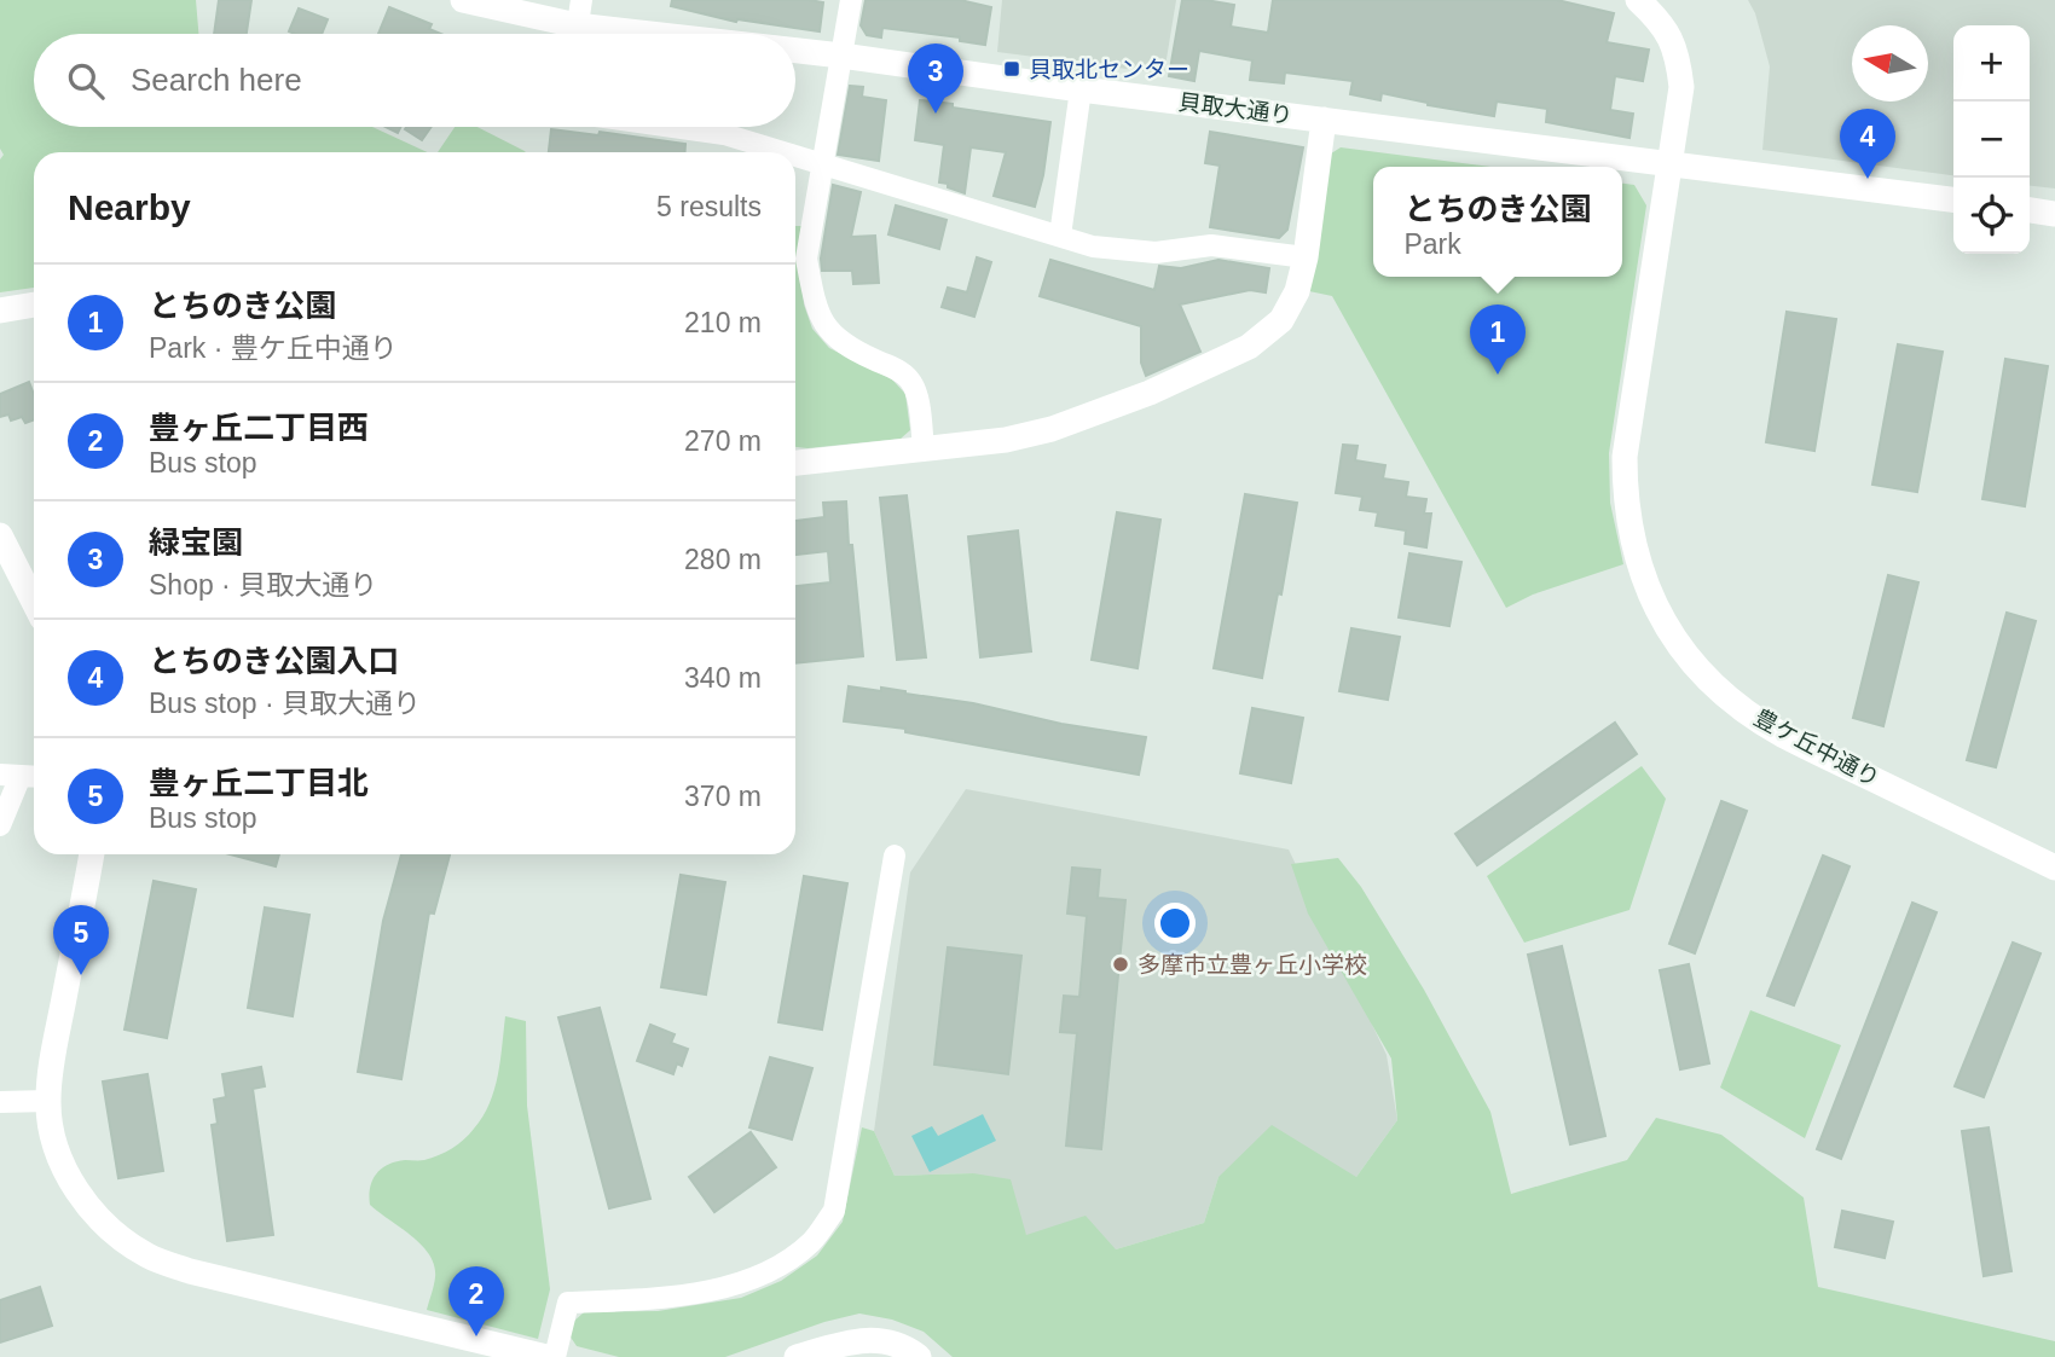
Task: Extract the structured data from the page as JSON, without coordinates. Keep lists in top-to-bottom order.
{
  "streets": {
    "street": ["貝取大通り", "豊ケ丘中通り"]
  },
  "crossings": [
    ["貝取大通り", "豊ケ丘中通り"]
  ],
  "places": {
    "transit": ["貝取北センター"],
    "other": ["多摩市立豊ヶ丘小学校"]
  },
  "north": "left",
  "page": {
    "map_buttons": ["+", "−"],
    "search": "Search here",
    "pins": [
      "3",
      "4",
      "1",
      "5",
      "2"
    ],
    "heading": ["Nearby", "5 results"],
    "popup": ["とちのき公園", "Park"],
    "list": [
      {
        "mark": "1",
        "name": "とちのき公園",
        "note": "Park · 豊ケ丘中通り",
        "value": "210 m"
      },
      {
        "mark": "2",
        "name": "豊ヶ丘二丁目西",
        "note": "Bus stop",
        "value": "270 m"
      },
      {
        "mark": "3",
        "name": "緑宝園",
        "note": "Shop · 貝取大通り",
        "value": "280 m"
      },
      {
        "mark": "4",
        "name": "とちのき公園入口",
        "note": "Bus stop · 貝取大通り",
        "value": "340 m"
      },
      {
        "mark": "5",
        "name": "豊ヶ丘二丁目北",
        "note": "Bus stop",
        "value": "370 m"
      }
    ]
  }
}
